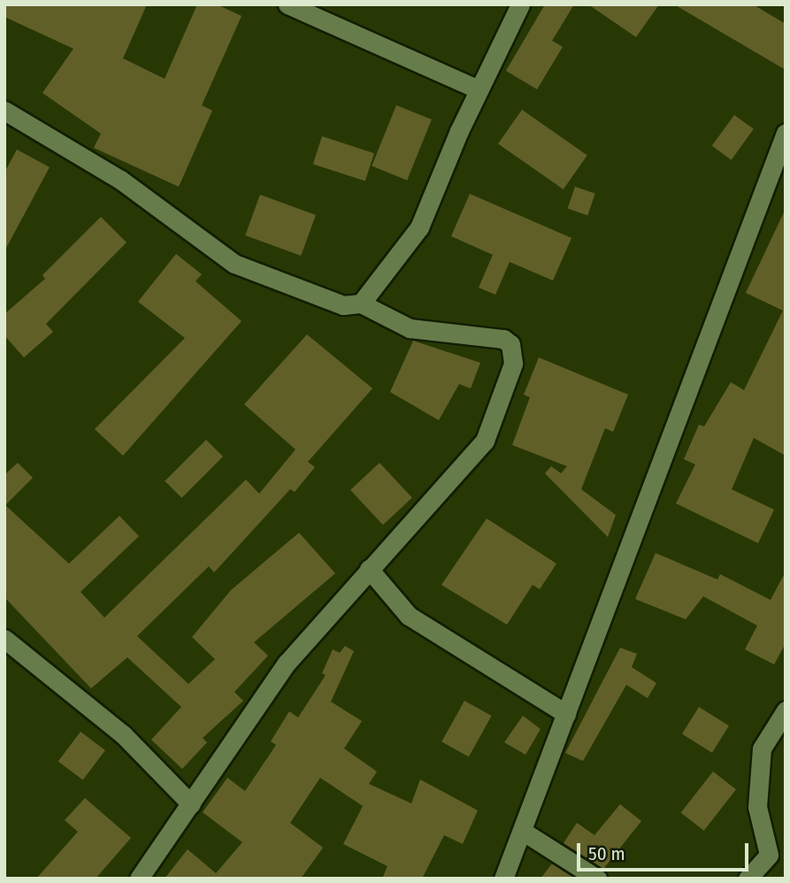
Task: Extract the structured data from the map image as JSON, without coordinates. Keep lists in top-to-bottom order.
{
  "scale_bar": "50 m"
}
